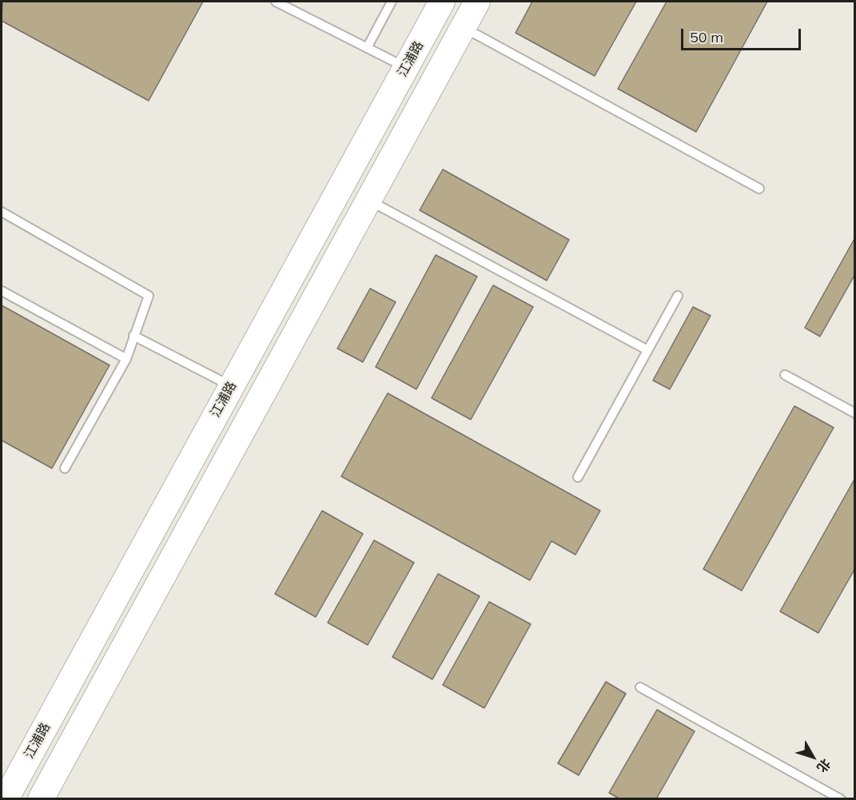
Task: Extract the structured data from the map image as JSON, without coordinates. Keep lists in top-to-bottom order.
{
  "streets": {
    "street": ["江浦路"]
  },
  "scale_bar": "50 m",
  "north": "bottom right"
}
